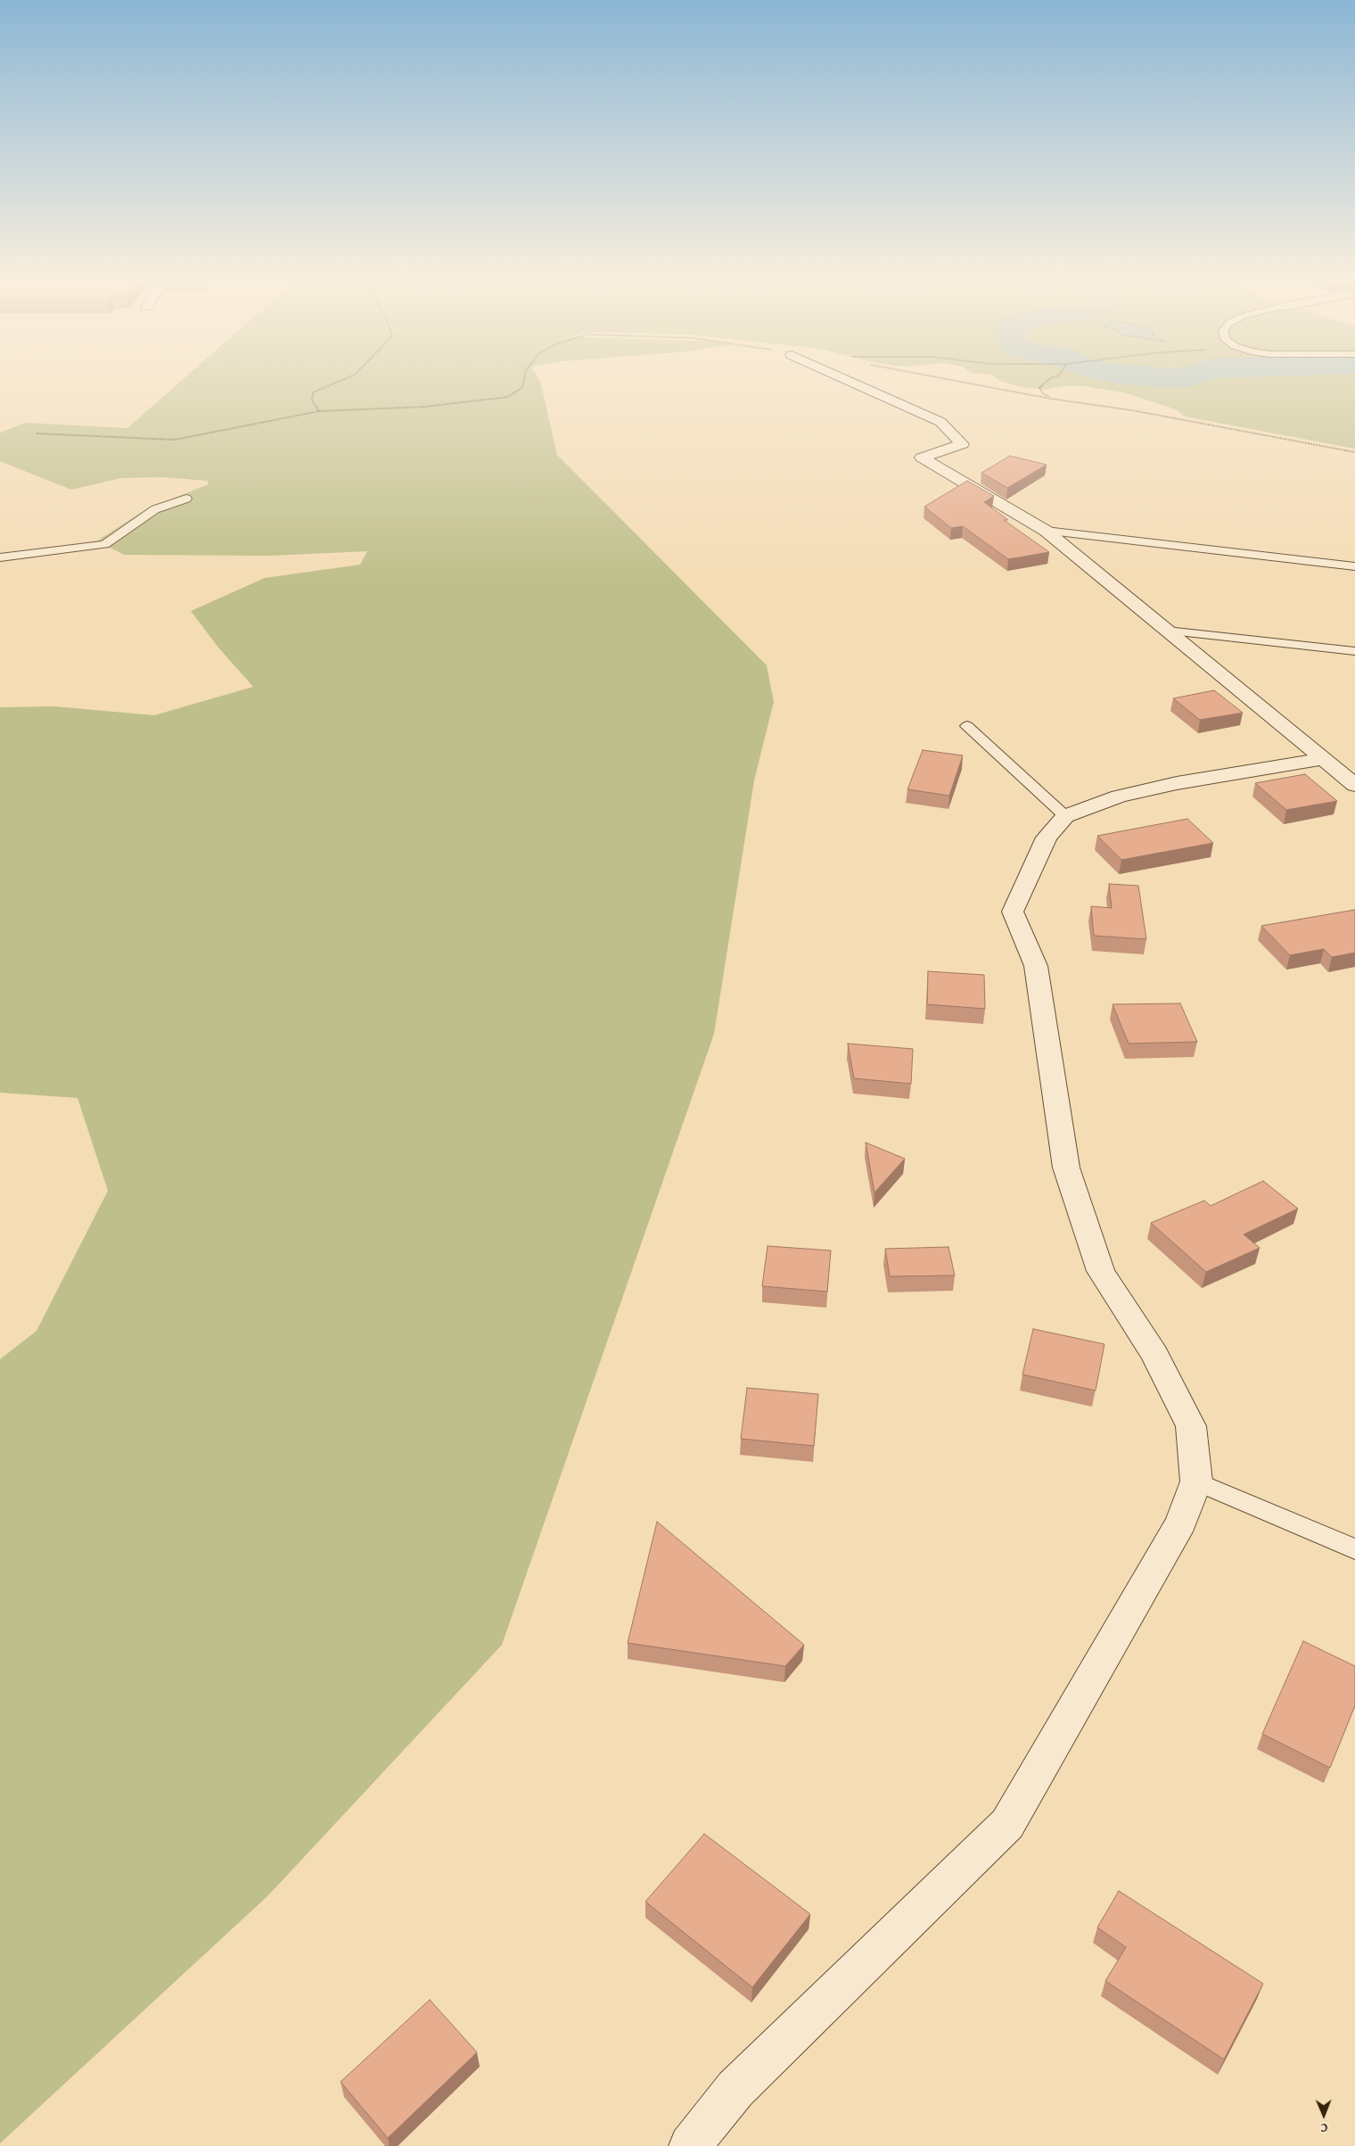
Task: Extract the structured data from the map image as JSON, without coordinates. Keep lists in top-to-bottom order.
{
  "north": "bottom"
}
